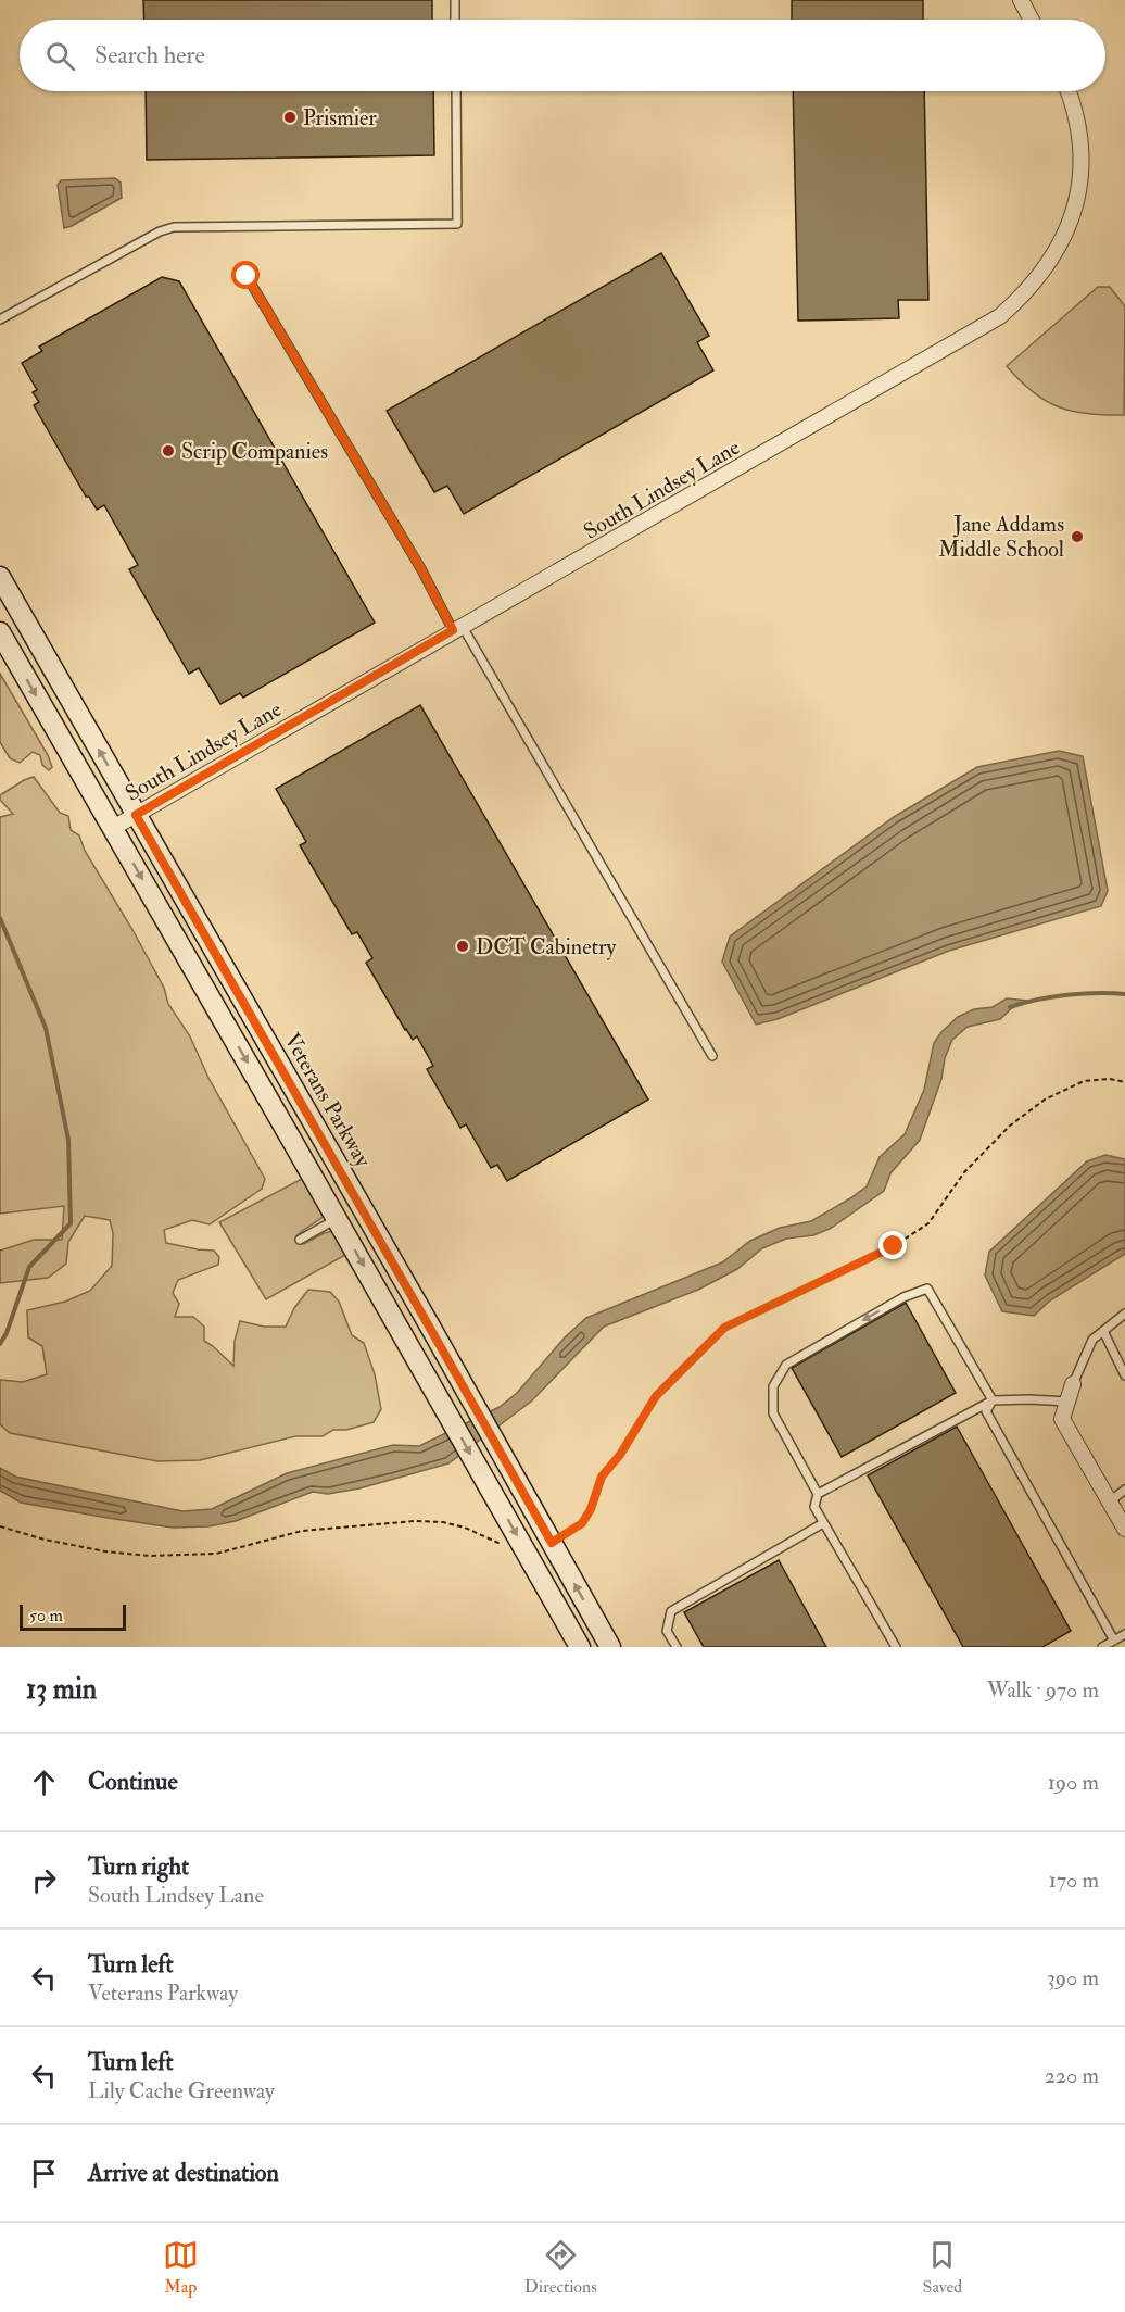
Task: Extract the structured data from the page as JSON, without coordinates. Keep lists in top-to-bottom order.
{
  "streets": {
    "main road": ["Veterans Parkway"],
    "street": ["South Lindsey Lane"]
  },
  "crossings": [
    ["South Lindsey Lane", "Veterans Parkway"]
  ],
  "places": [
    "Prismier",
    "Scrip Companies",
    "Jane Addams Middle School",
    "DCT Cabinetry"
  ],
  "scale_bar": "50 m",
  "page": {
    "search": "Search here",
    "scale": "50 m",
    "heading": ["13 min", "Walk · 970 m"],
    "list": [
      ["Continue", "190 m"],
      ["Turn right", "South Lindsey Lane", "170 m"],
      ["Turn left", "Veterans Parkway", "390 m"],
      ["Turn left", "Lily Cache Greenway", "220 m"],
      "Arrive at destination"
    ],
    "nav": ["Map", "Directions", "Saved"]
  }
}
